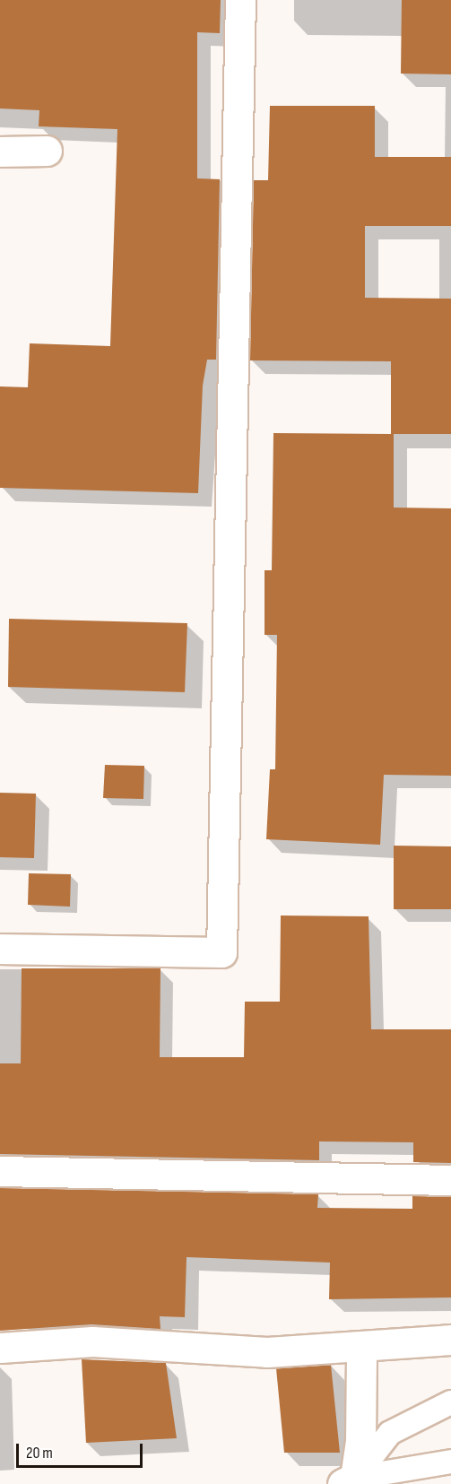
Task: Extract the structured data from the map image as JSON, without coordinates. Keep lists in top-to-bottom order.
{
  "scale_bar": "20 m"
}
